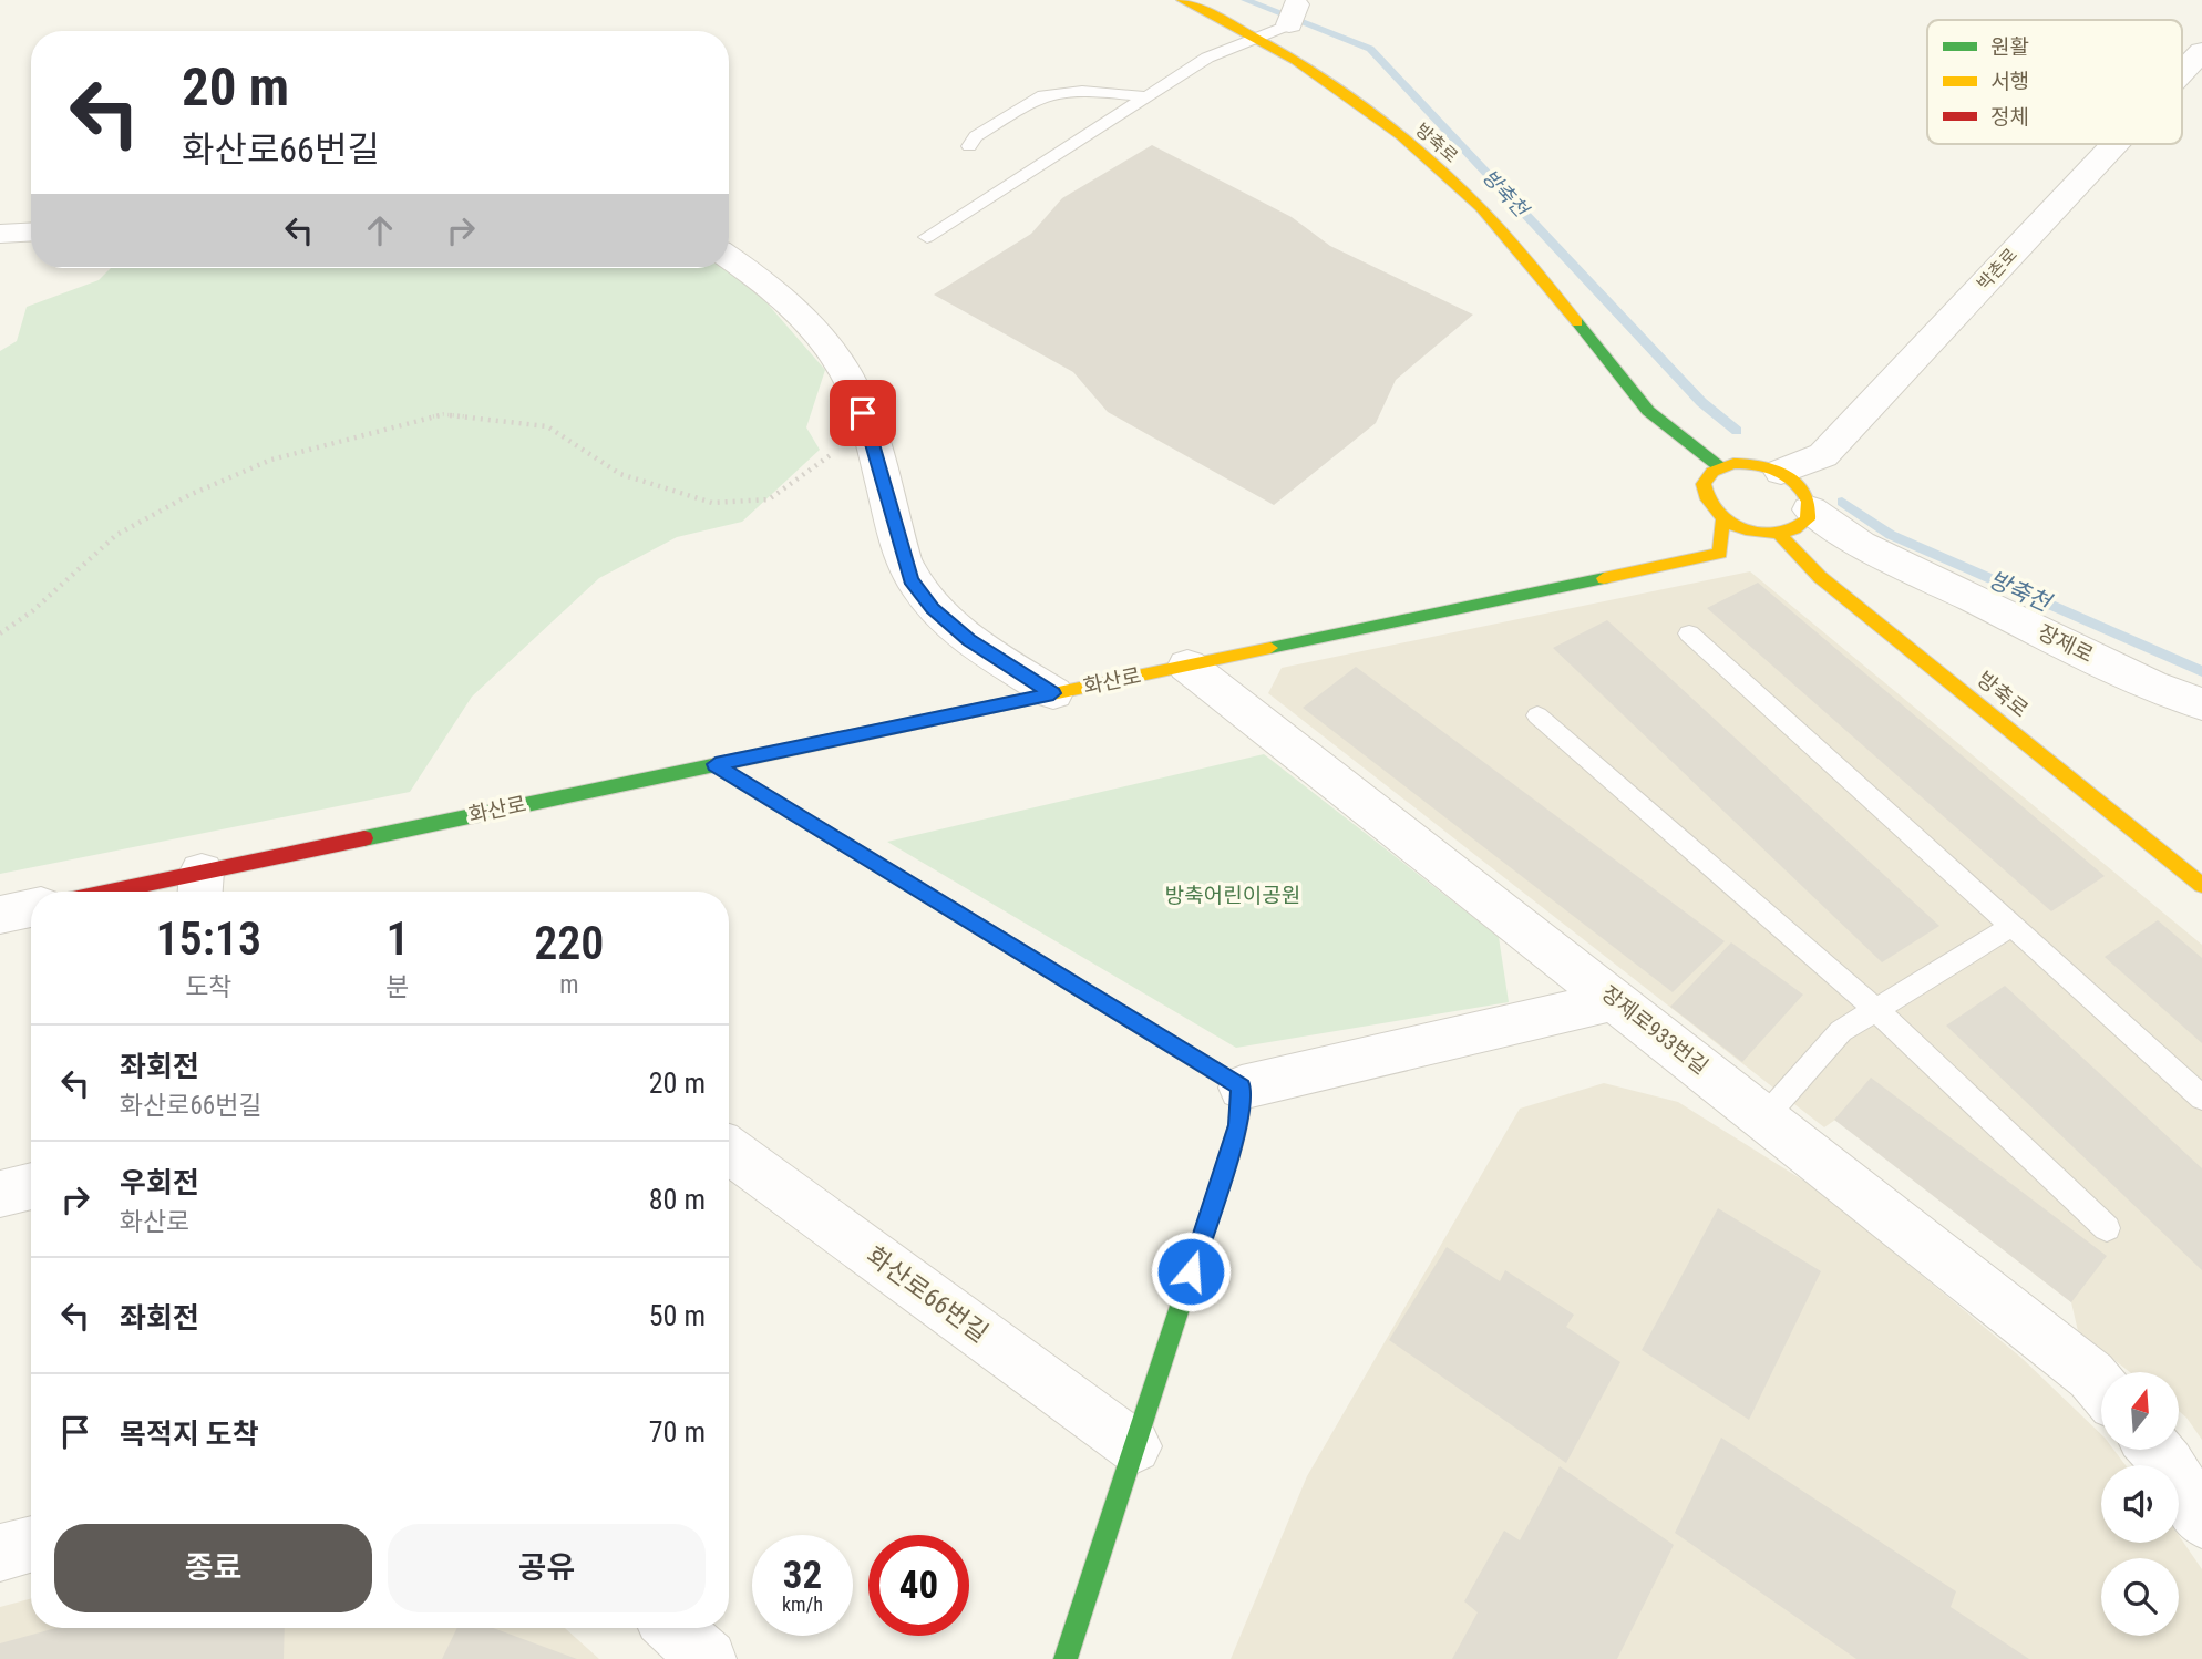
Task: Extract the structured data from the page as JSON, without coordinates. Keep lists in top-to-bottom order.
{
  "streets": {
    "street": [
      "방축로",
      "박촌로",
      "장제로",
      "화산로",
      "장제로933번길",
      "화산로66번길"
    ]
  },
  "crossings": [
    ["방축로", "박촌로"],
    ["방축로", "장제로"],
    ["방축로", "화산로"],
    ["박촌로", "장제로"],
    ["박촌로", "화산로"],
    ["장제로", "화산로"],
    ["화산로", "장제로933번길"]
  ],
  "water": ["방축천"],
  "parks": ["방축어린이공원"],
  "legend": ["원활", "서행", "정체"],
  "north": "top",
  "page": {
    "turn": ["20 m", "화산로66번길"],
    "eta": [
      "15:13",
      "도착",
      "1",
      "분",
      "220",
      "m"
    ],
    "list": [
      {
        "name": "좌회전",
        "note": "화산로66번길",
        "value": "20 m"
      },
      {
        "name": "우회전",
        "note": "화산로",
        "value": "80 m"
      },
      {
        "name": "좌회전",
        "value": "50 m"
      },
      {
        "name": "목적지 도착",
        "value": "70 m"
      }
    ],
    "buttons": ["종료", "공유"],
    "speed": "32 km/h",
    "limit": "40"
  }
}
